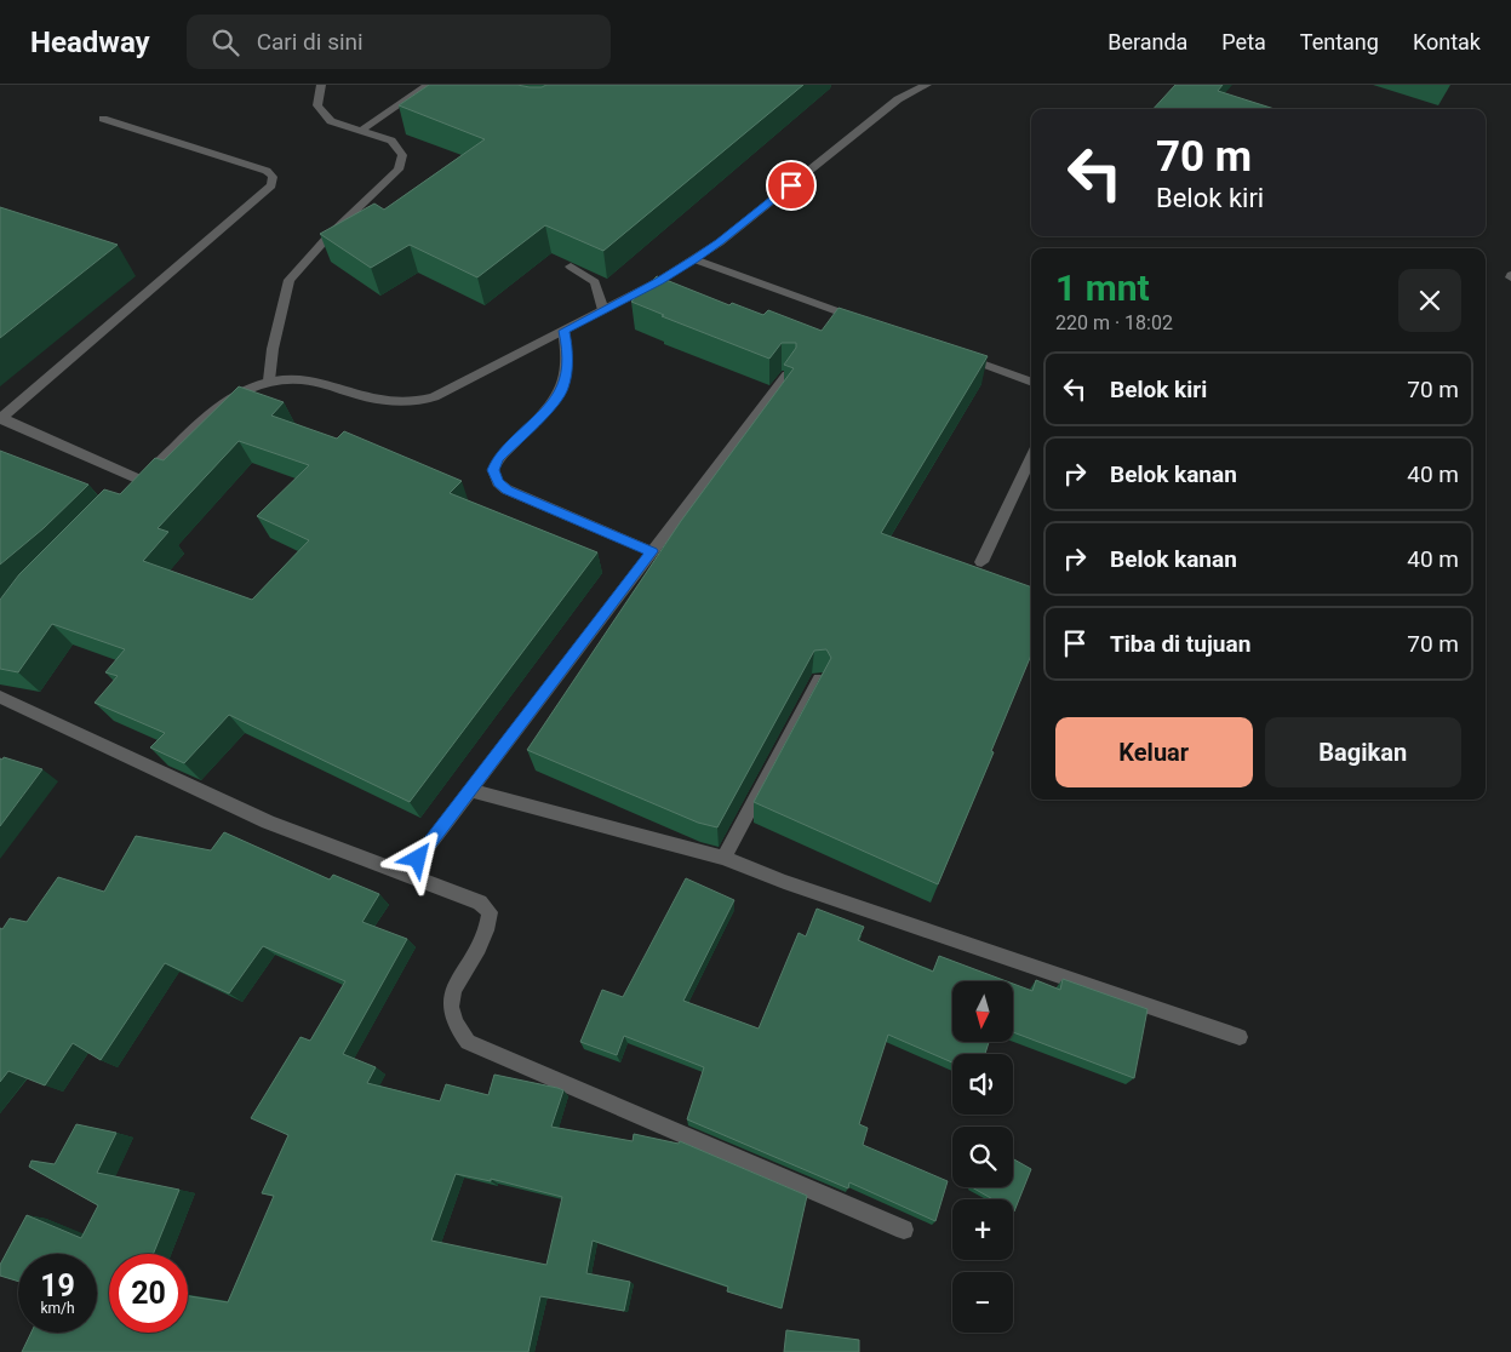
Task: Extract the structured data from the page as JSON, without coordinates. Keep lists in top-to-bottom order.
{
  "north": "bottom",
  "page": {
    "header": "Headway",
    "search": "Cari di sini",
    "nav": [
      "Beranda",
      "Peta",
      "Tentang",
      "Kontak"
    ],
    "turn": ["70 m", "Belok kiri"],
    "heading": ["1 mnt", "220 m · 18:02"],
    "list": [
      {
        "name": "Belok kiri",
        "value": "70 m"
      },
      {
        "name": "Belok kanan",
        "value": "40 m"
      },
      {
        "name": "Belok kanan",
        "value": "40 m"
      },
      {
        "name": "Tiba di tujuan",
        "value": "70 m"
      }
    ],
    "buttons": ["Keluar", "Bagikan"],
    "map_buttons": ["+", "−"],
    "speed": "19 km/h",
    "limit": "20"
  }
}
